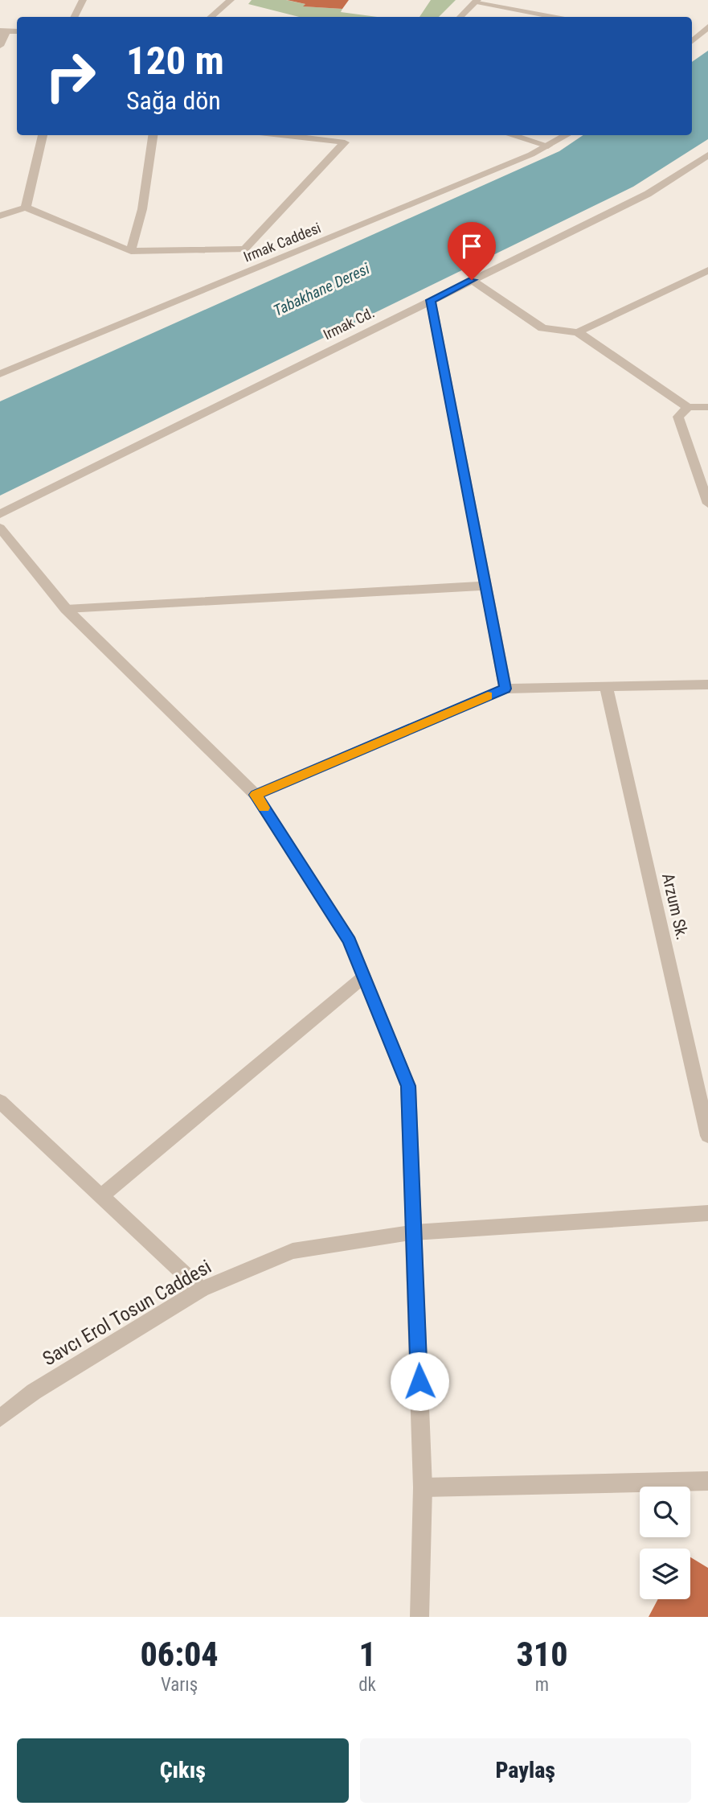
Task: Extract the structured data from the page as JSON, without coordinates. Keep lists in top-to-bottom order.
{
  "streets": {
    "street": [
      "Irmak Caddesi",
      "Irmak Cd.",
      "Arzum Sk.",
      "Savcı Erol Tosun Caddesi"
    ]
  },
  "water": ["Tabakhane Deresi"],
  "page": {
    "turn": ["120 m", "Sağa dön"],
    "eta": [
      "06:04",
      "Varış",
      "1",
      "dk",
      "310",
      "m"
    ],
    "buttons": ["Çıkış", "Paylaş"]
  }
}
